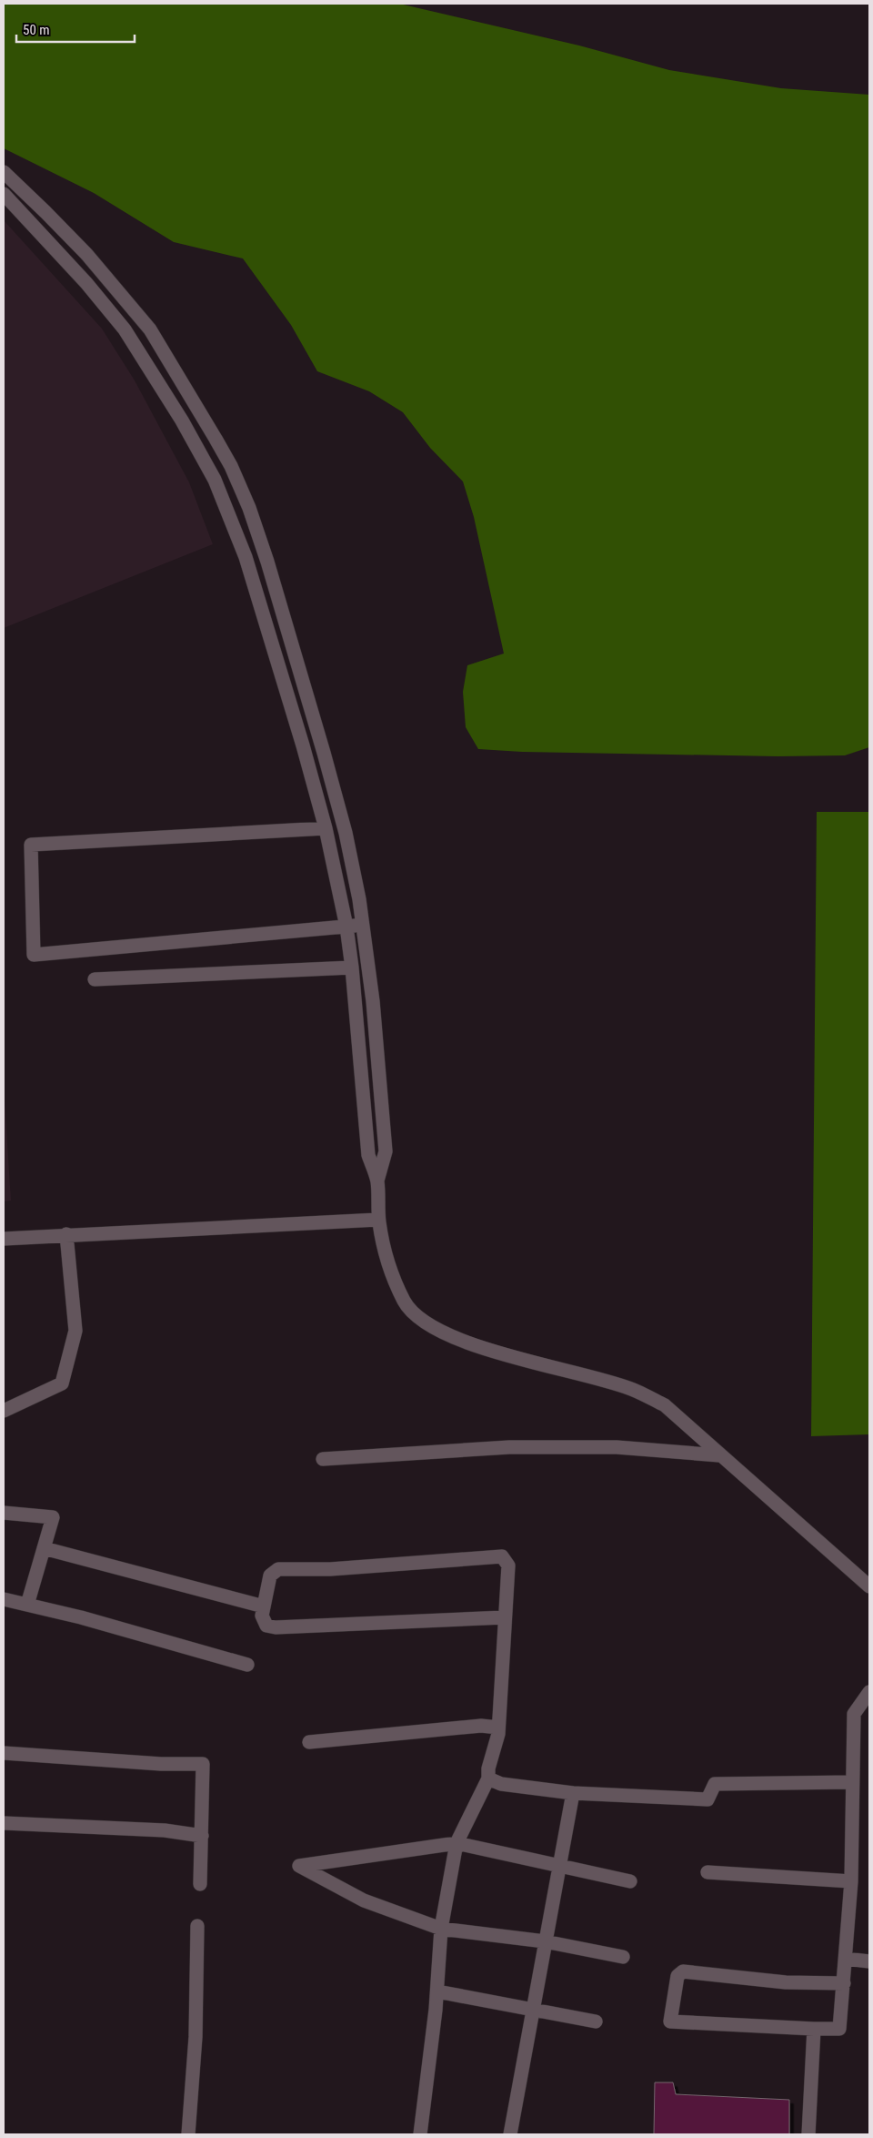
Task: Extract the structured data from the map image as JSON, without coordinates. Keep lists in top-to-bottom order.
{
  "scale_bar": "50 m"
}
